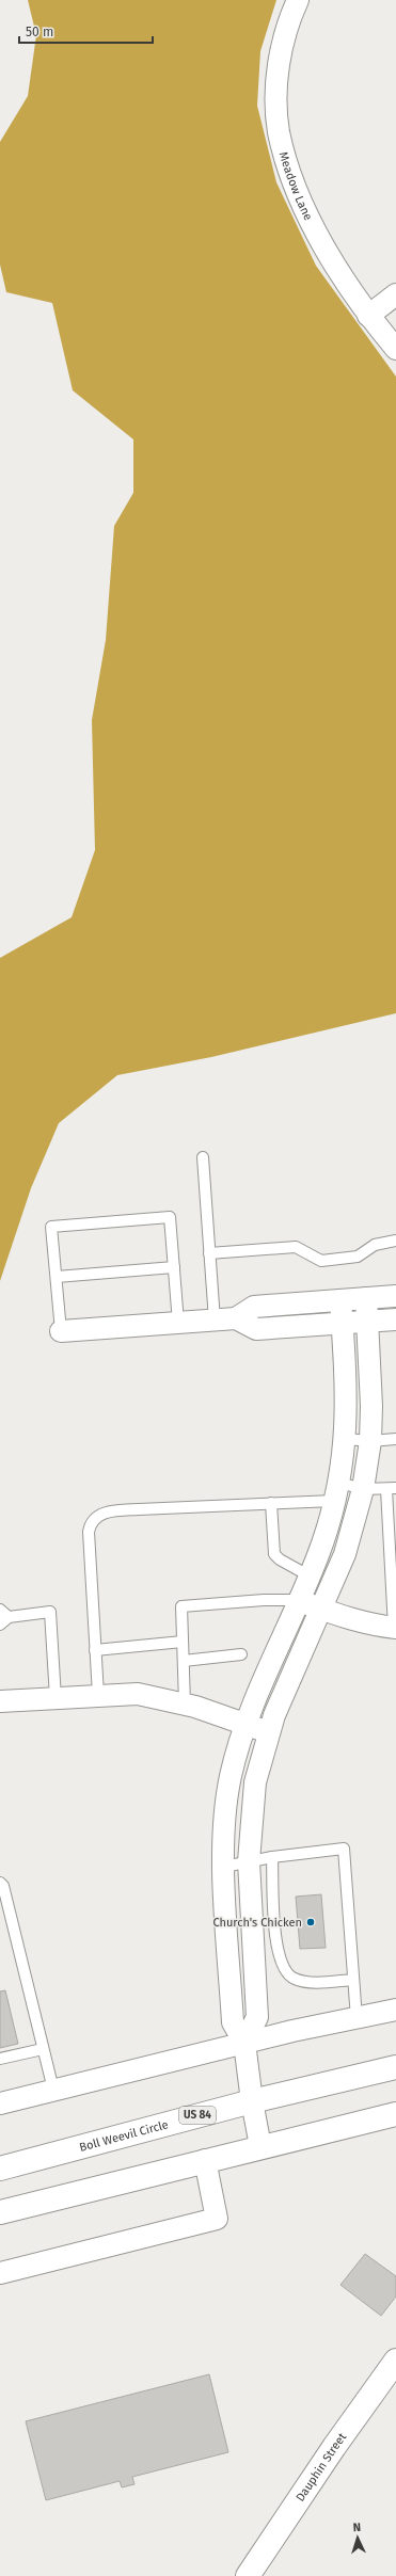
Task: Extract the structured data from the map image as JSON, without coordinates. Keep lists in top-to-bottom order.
{
  "streets": {
    "main road": ["US 84", "Boll Weevil Circle", "Dauphin Street"],
    "street": ["Meadow Lane"]
  },
  "places": ["Church's Chicken"],
  "scale_bar": "50 m",
  "north": "top"
}
